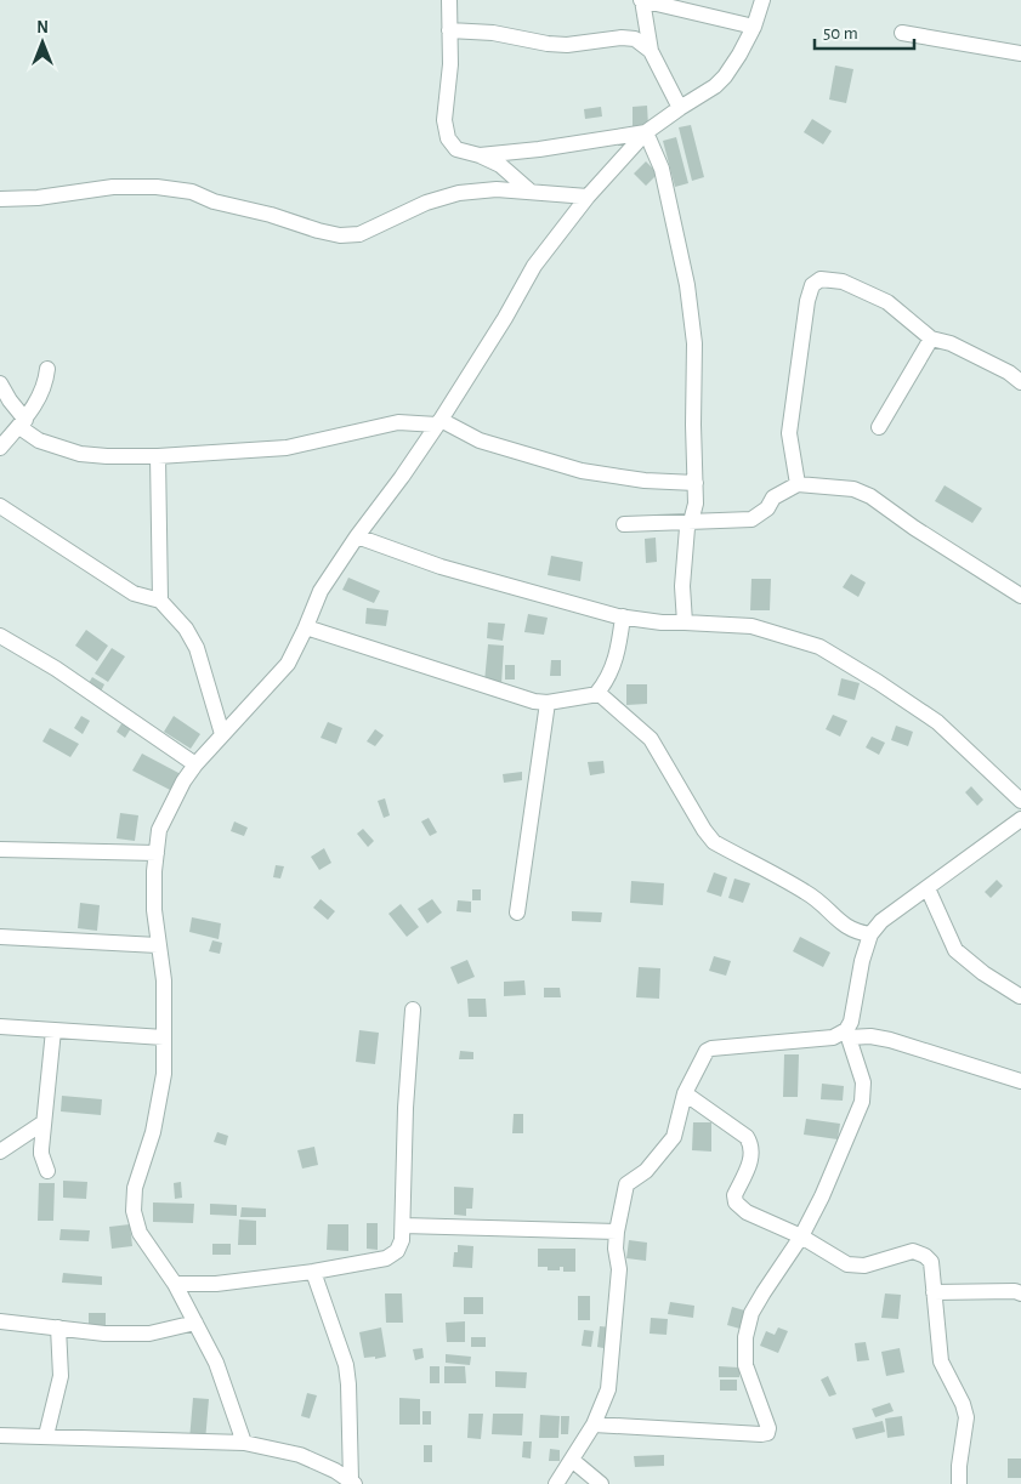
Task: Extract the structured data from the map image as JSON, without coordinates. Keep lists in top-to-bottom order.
{
  "scale_bar": "50 m",
  "north": "top"
}
